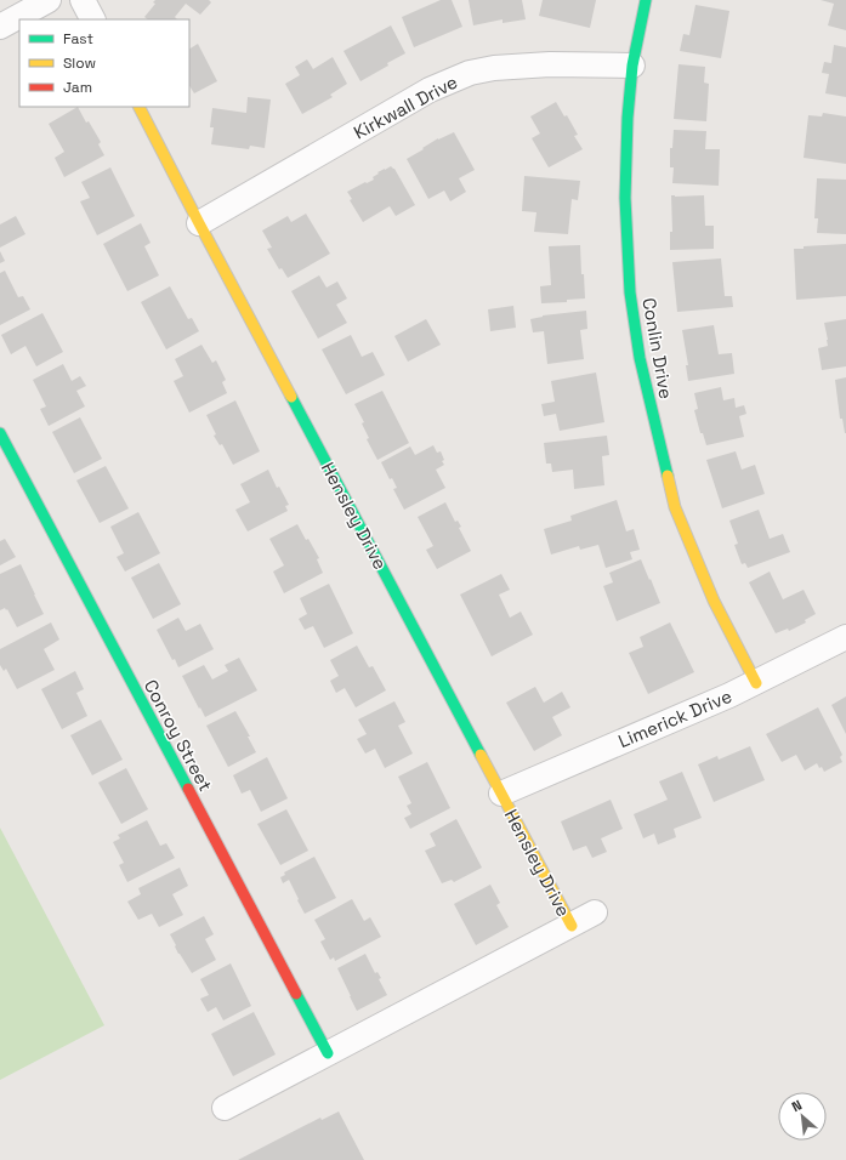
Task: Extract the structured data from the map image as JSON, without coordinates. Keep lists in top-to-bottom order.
{
  "streets": {
    "street": [
      "Kirkwall Drive",
      "Conlin Drive",
      "Hensley Drive",
      "Limerick Drive",
      "Conroy Street"
    ]
  },
  "crossings": [
    ["Kirkwall Drive", "Conlin Drive"],
    ["Kirkwall Drive", "Hensley Drive"],
    ["Conlin Drive", "Limerick Drive"],
    ["Hensley Drive", "Limerick Drive"]
  ],
  "legend": ["Fast", "Slow", "Jam"],
  "north": "top left"
}
